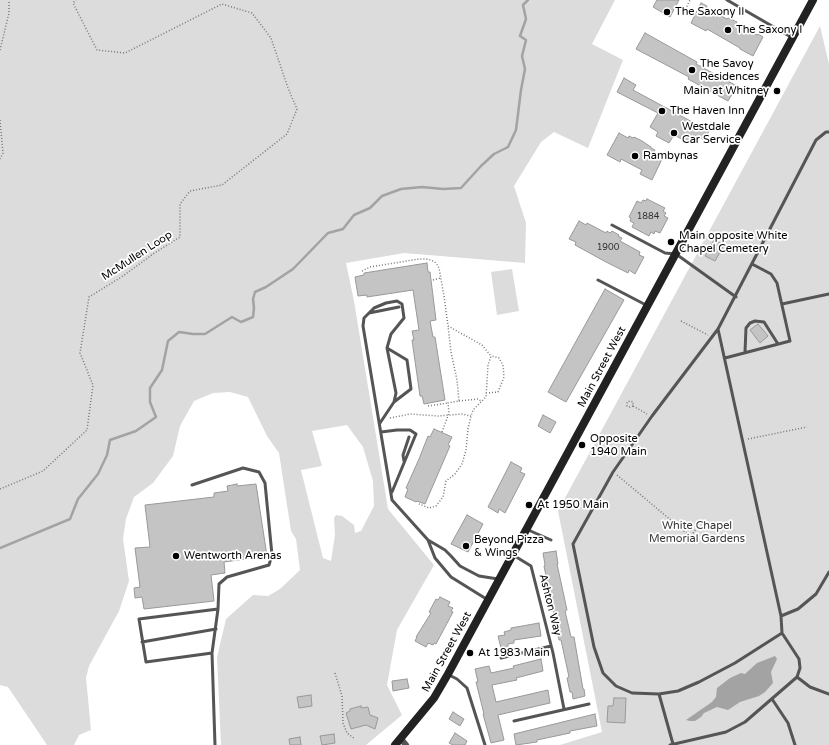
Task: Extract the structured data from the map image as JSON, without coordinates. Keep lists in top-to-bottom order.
{
  "streets": {
    "main road": ["Main Street West"],
    "lane": ["Ashton Way"],
    "path": ["McMullen Loop"]
  },
  "crossings": [
    ["Main Street West", "Ashton Way"]
  ],
  "parks": ["White Chapel Memorial Gardens"],
  "places": [
    "The Saxony II",
    "The Saxony I",
    "The Savoy Residences",
    "Main at Whitney",
    "The Haven Inn",
    "Westdale Car Service",
    "Rambynas",
    "Main opposite White Chapel Cemetery",
    "Opposite 1940 Main",
    "At 1950 Main",
    "Beyond Pizza & Wings",
    "Wentworth Arenas",
    "At 1983 Main"
  ],
  "house_numbers": ["1884", "1900"]
}
